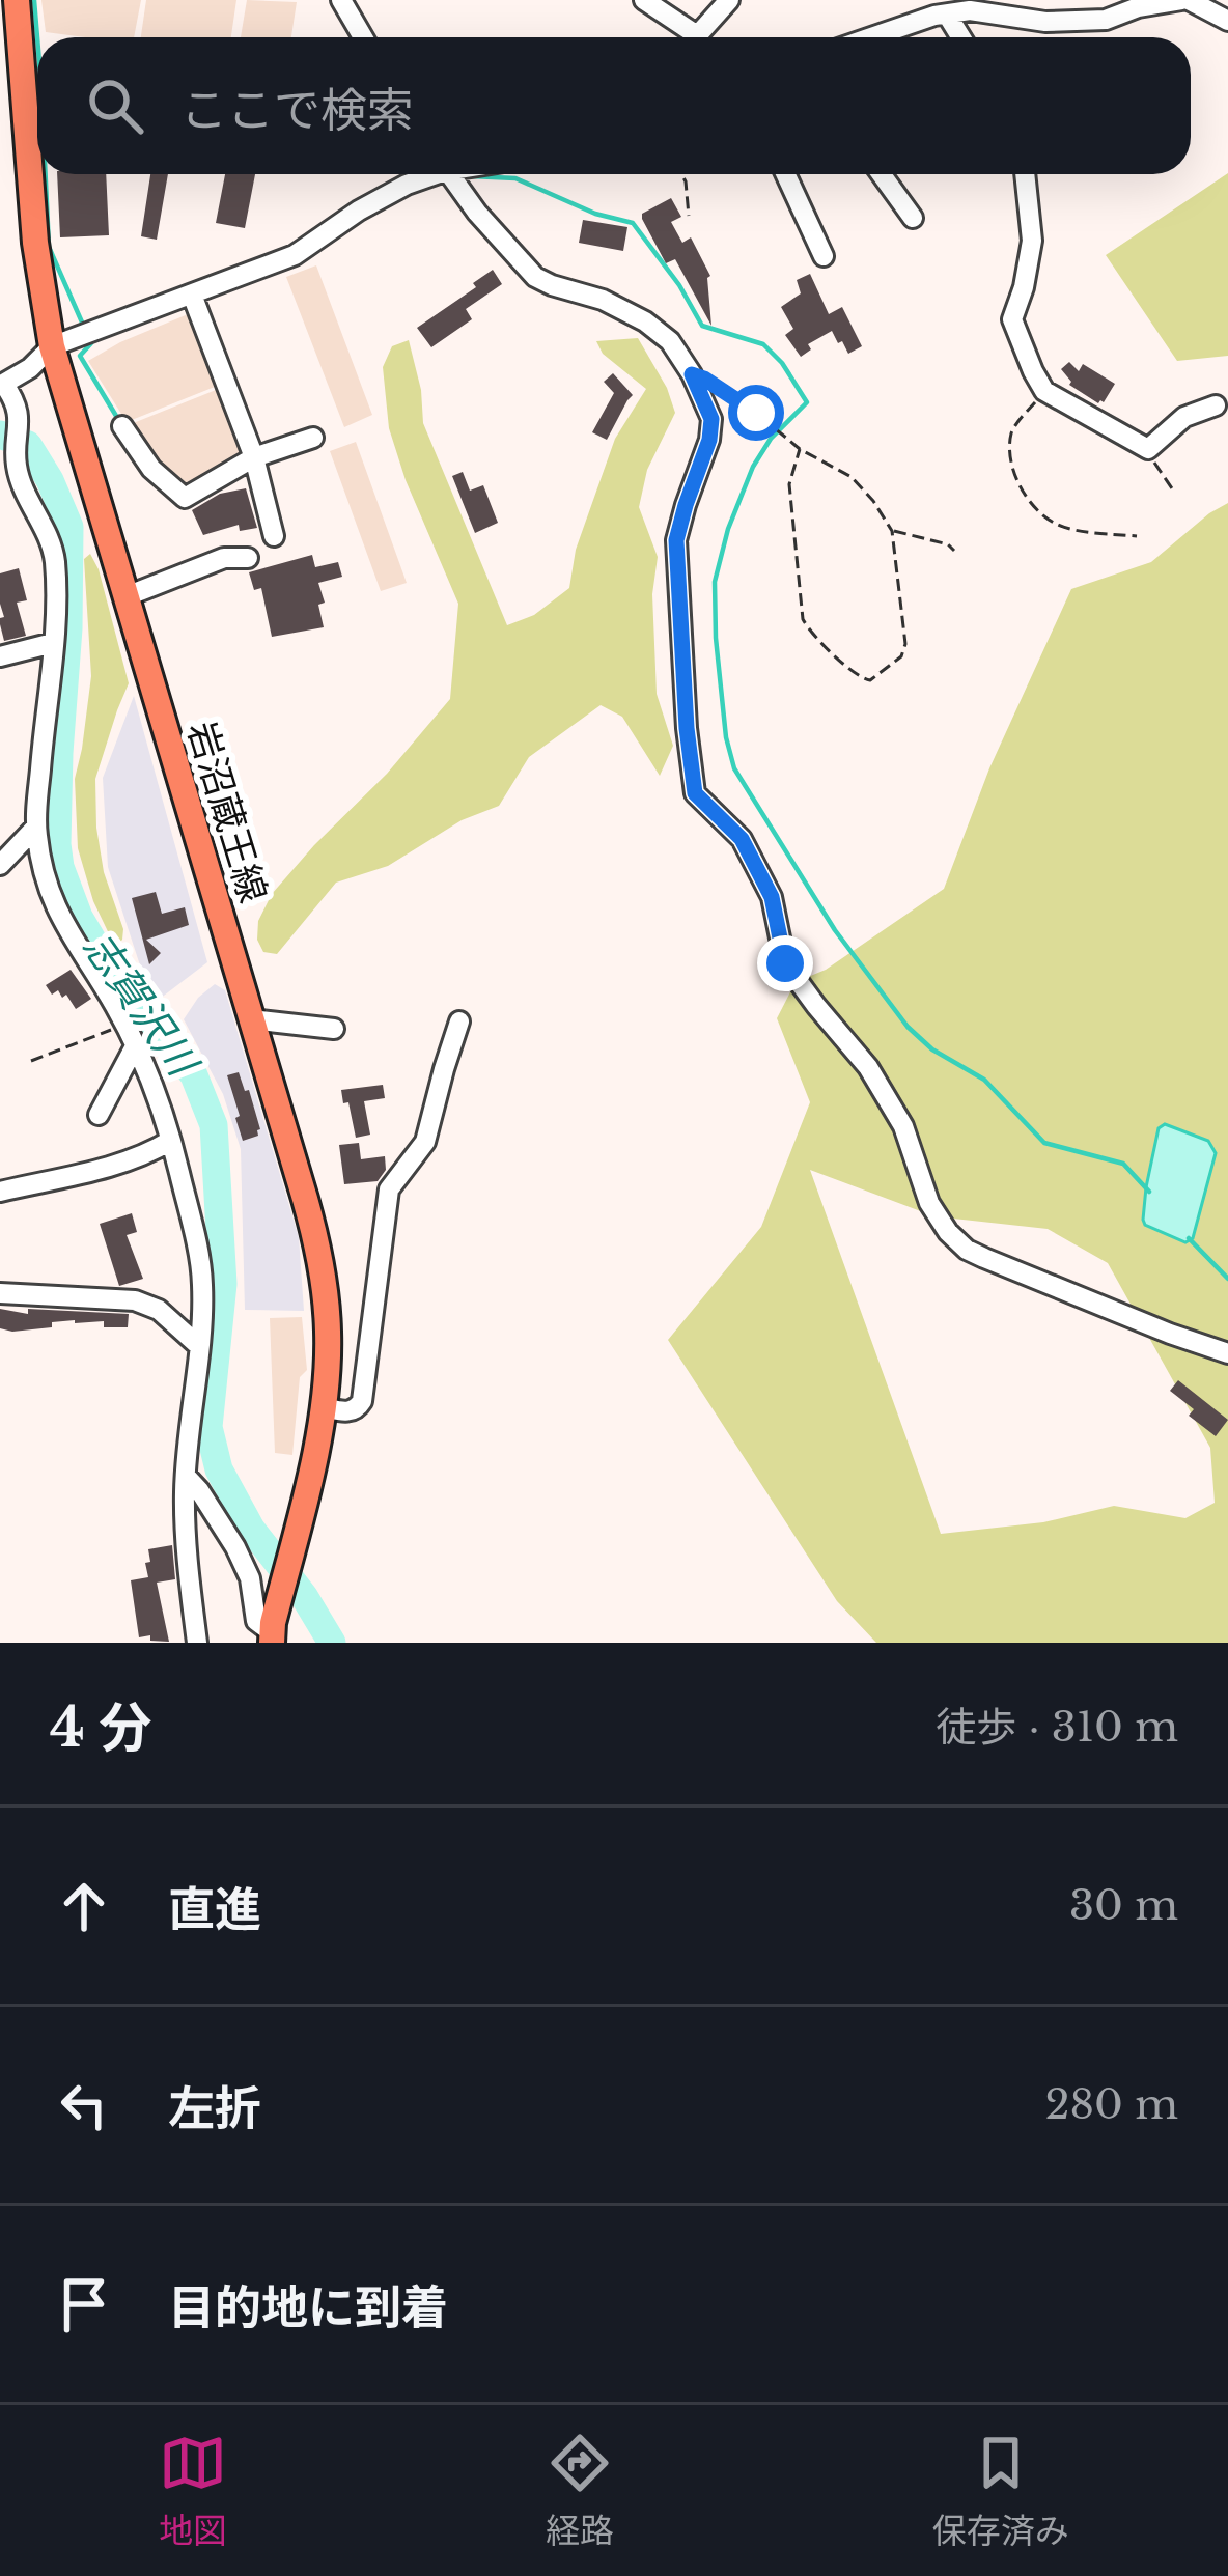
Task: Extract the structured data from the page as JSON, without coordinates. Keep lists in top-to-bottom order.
{
  "streets": {
    "main road": ["岩沼蔵王線"]
  },
  "water": ["志賀沢川"],
  "page": {
    "search": "ここで検索",
    "heading": ["4 分", "徒歩 · 310 m"],
    "list": [
      ["直進", "30 m"],
      ["左折", "280 m"],
      "目的地に到着"
    ],
    "nav": ["地図", "経路", "保存済み"]
  }
}
